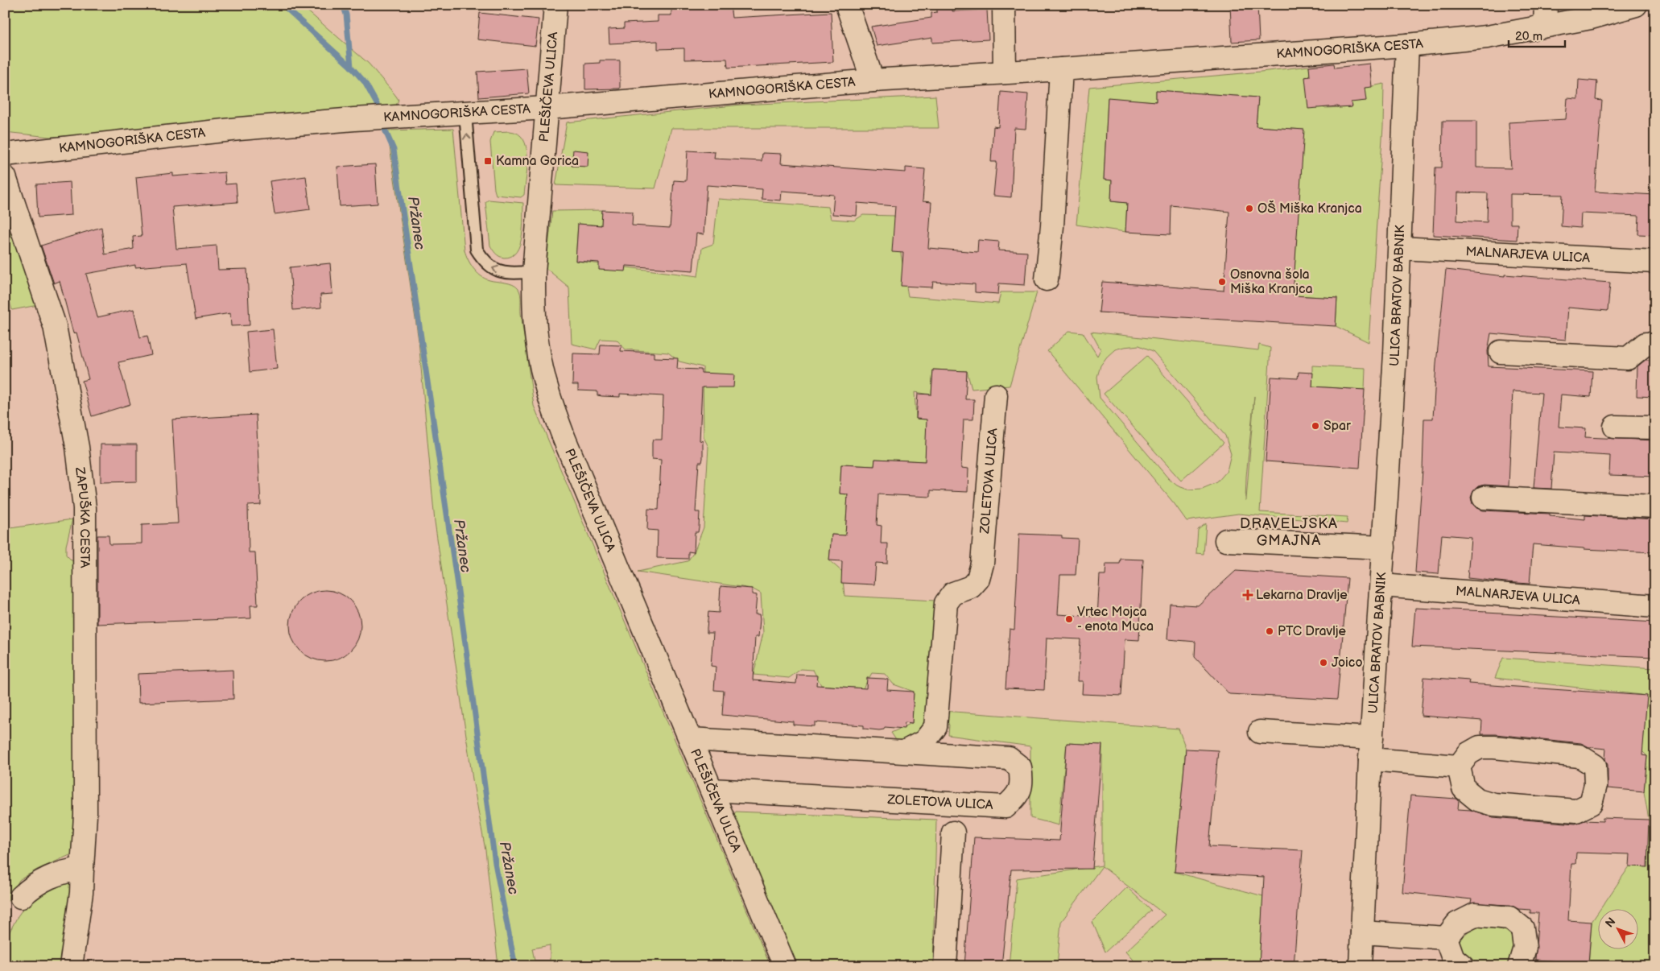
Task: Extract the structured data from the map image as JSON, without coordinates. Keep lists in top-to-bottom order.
{
  "streets": {
    "street": [
      "KAMNOGORIŠKA CESTA",
      "PLEŠIČEVA ULICA",
      "MALNARJEVA ULICA",
      "ULICA BRATOV BABNIK",
      "ZOLETOVA ULICA",
      "ZAPUŠKA CESTA"
    ]
  },
  "crossings": [
    ["KAMNOGORIŠKA CESTA", "PLEŠIČEVA ULICA"],
    ["KAMNOGORIŠKA CESTA", "ULICA BRATOV BABNIK"],
    ["PLEŠIČEVA ULICA", "ZOLETOVA ULICA"],
    ["MALNARJEVA ULICA", "ULICA BRATOV BABNIK"]
  ],
  "districts": ["DRAVELJSKA GMAJNA"],
  "water": ["Pržanec"],
  "places": {
    "transit": ["Kamna Gorica"],
    "other": [
      "OŠ Miška Kranjca",
      "Osnovna šola Miška Kranjca",
      "Spar",
      "Vrtec Mojca - enota Muca",
      "PTC Dravlje",
      "Joico"
    ],
    "health": ["Lekarna Dravlje"]
  },
  "scale_bar": "20 m",
  "north": "top left"
}
